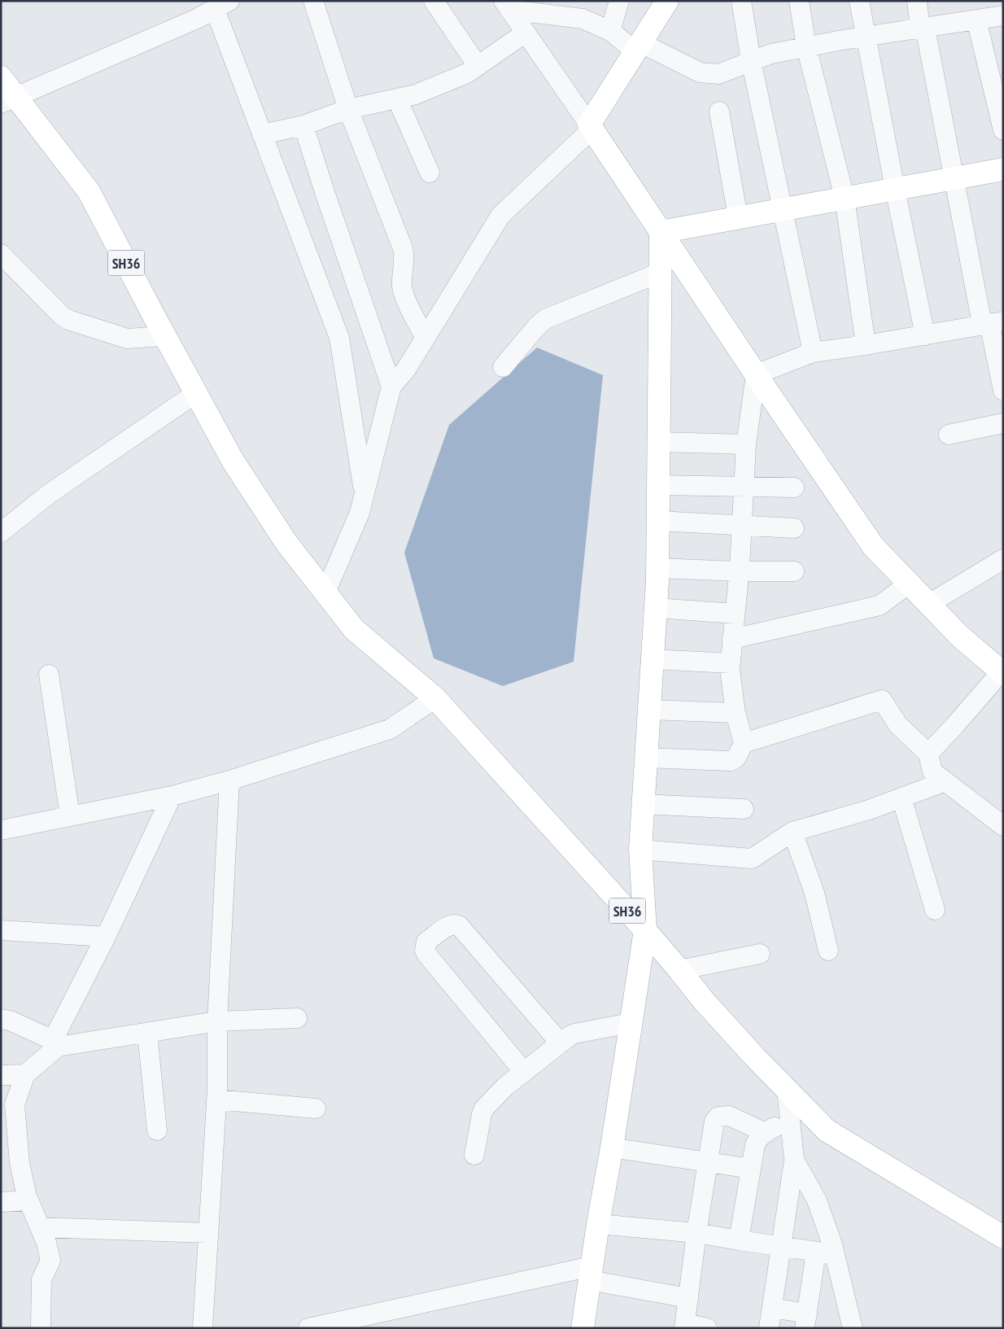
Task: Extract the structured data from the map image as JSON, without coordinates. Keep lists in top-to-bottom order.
{
  "streets": {
    "main road": ["SH36"]
  }
}
